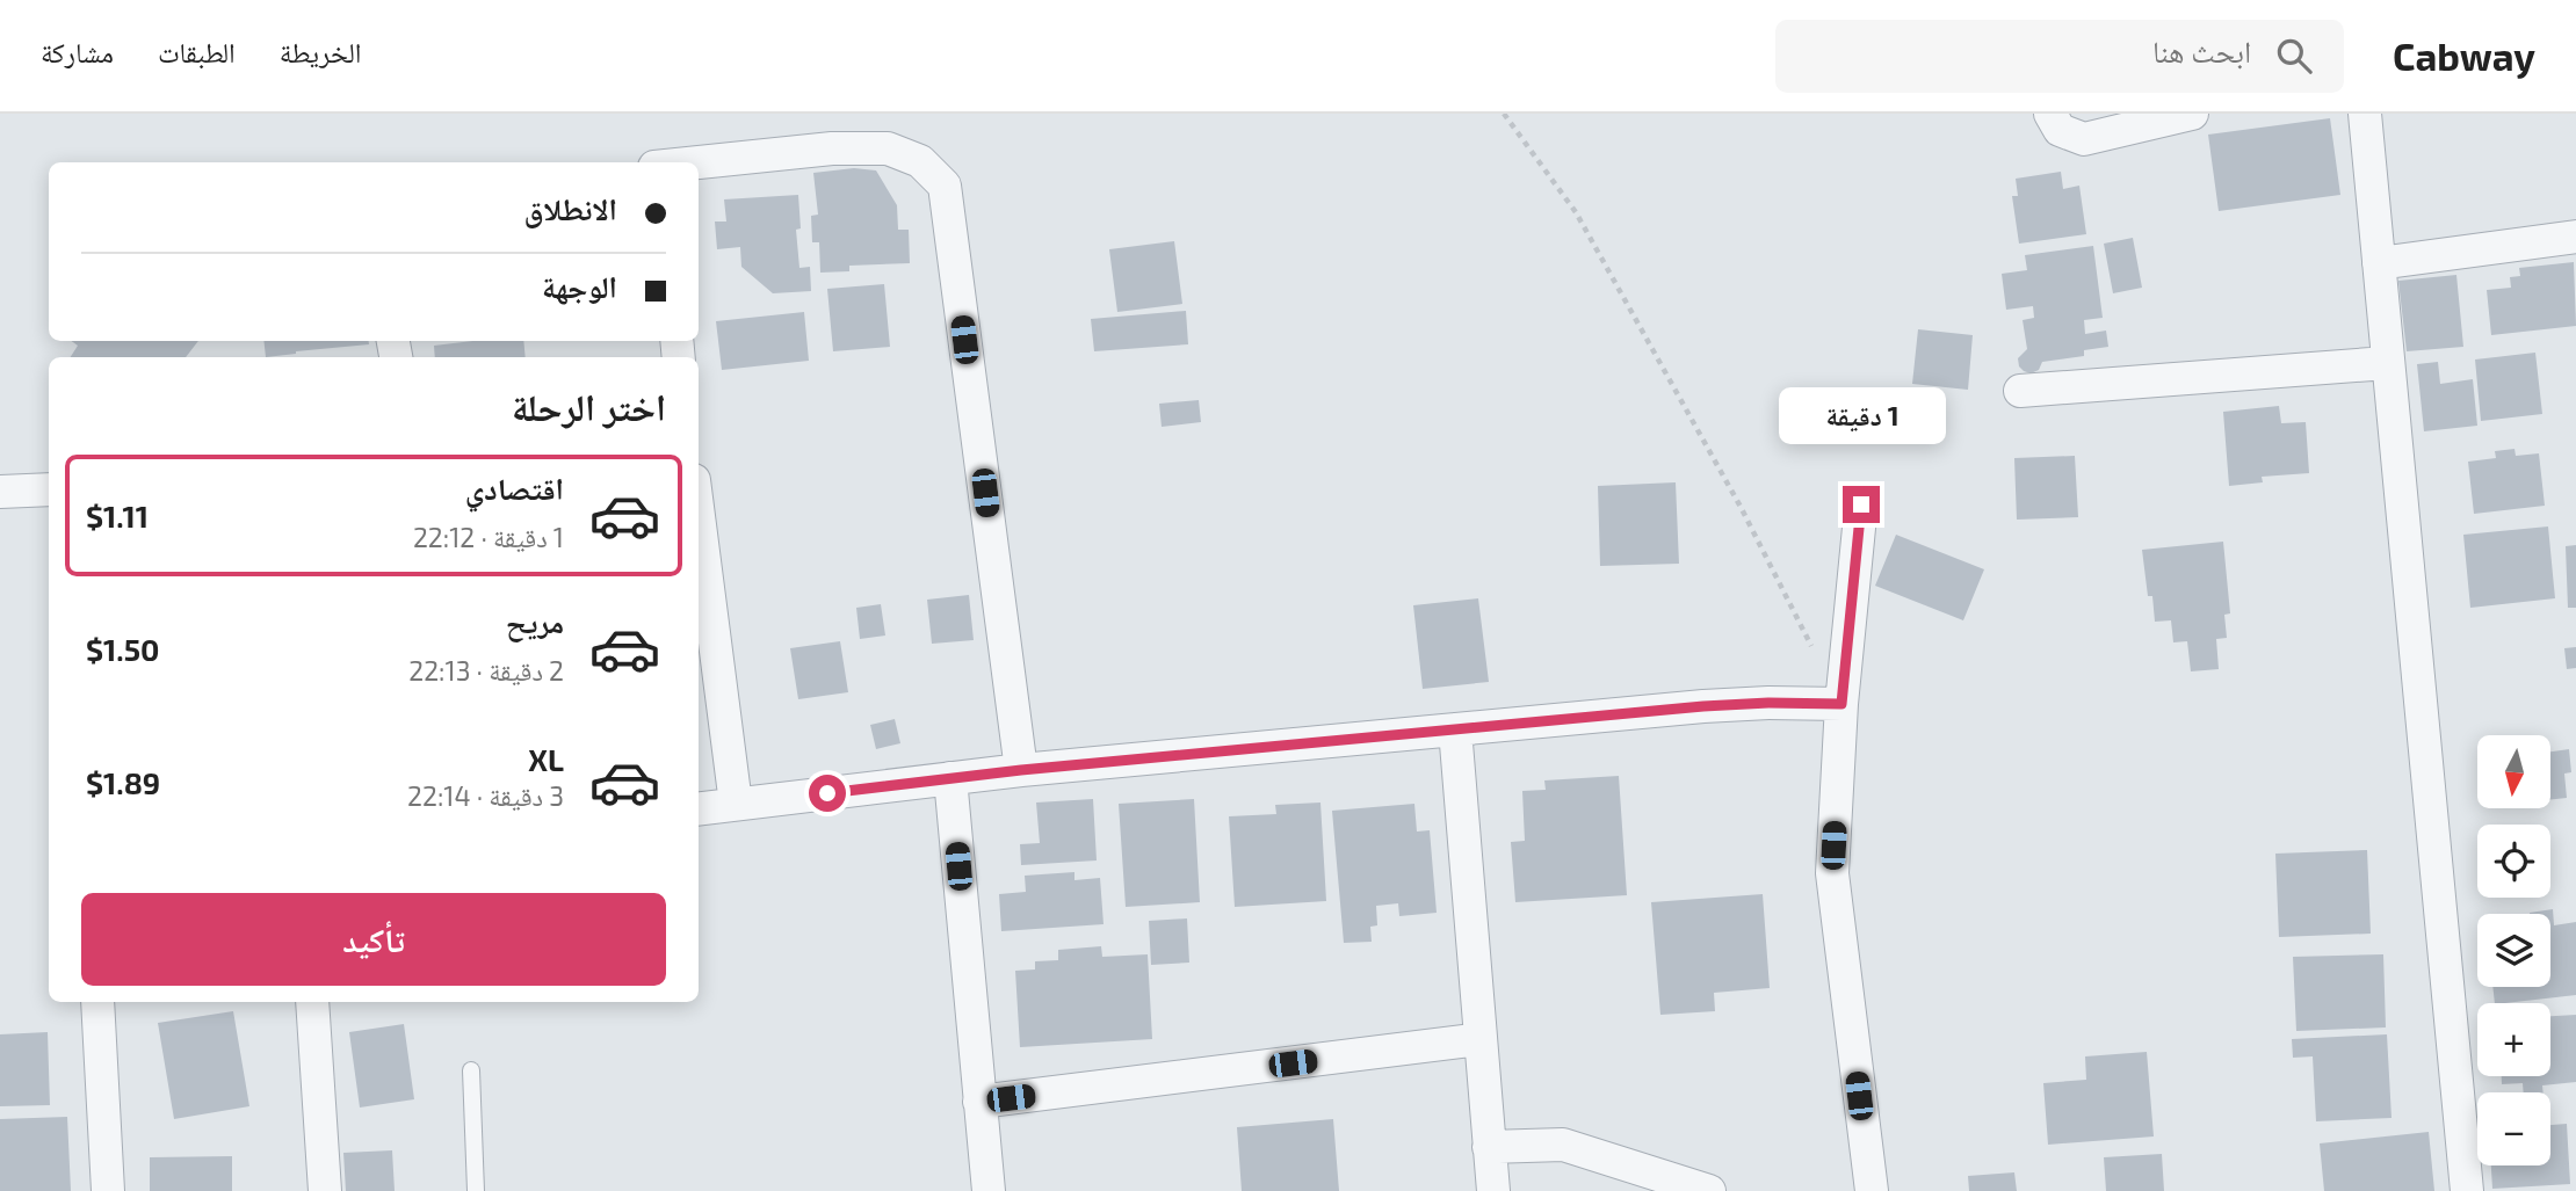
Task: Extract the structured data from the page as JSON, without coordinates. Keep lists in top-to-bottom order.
{
  "north": "bottom",
  "page": {
    "header": "Cabway",
    "search": "ابحث هنا",
    "nav": ["الخريطة", "الطبقات", "مشاركة"],
    "banner": ["الانطلاق", "الوجهة"],
    "heading": "اختر الرحلة",
    "bubble": "1 دقيقة",
    "list": [
      {
        "name": "اقتصادي",
        "note": "1 دقيقة · 22:12",
        "value": "$1.11"
      },
      {
        "name": "مريح",
        "note": "2 دقيقة · 22:13",
        "value": "$1.50"
      },
      {
        "name": "XL",
        "note": "3 دقيقة · 22:14",
        "value": "$1.89"
      }
    ],
    "map_buttons": ["+", "−"],
    "buttons": "تأكيد"
  }
}
